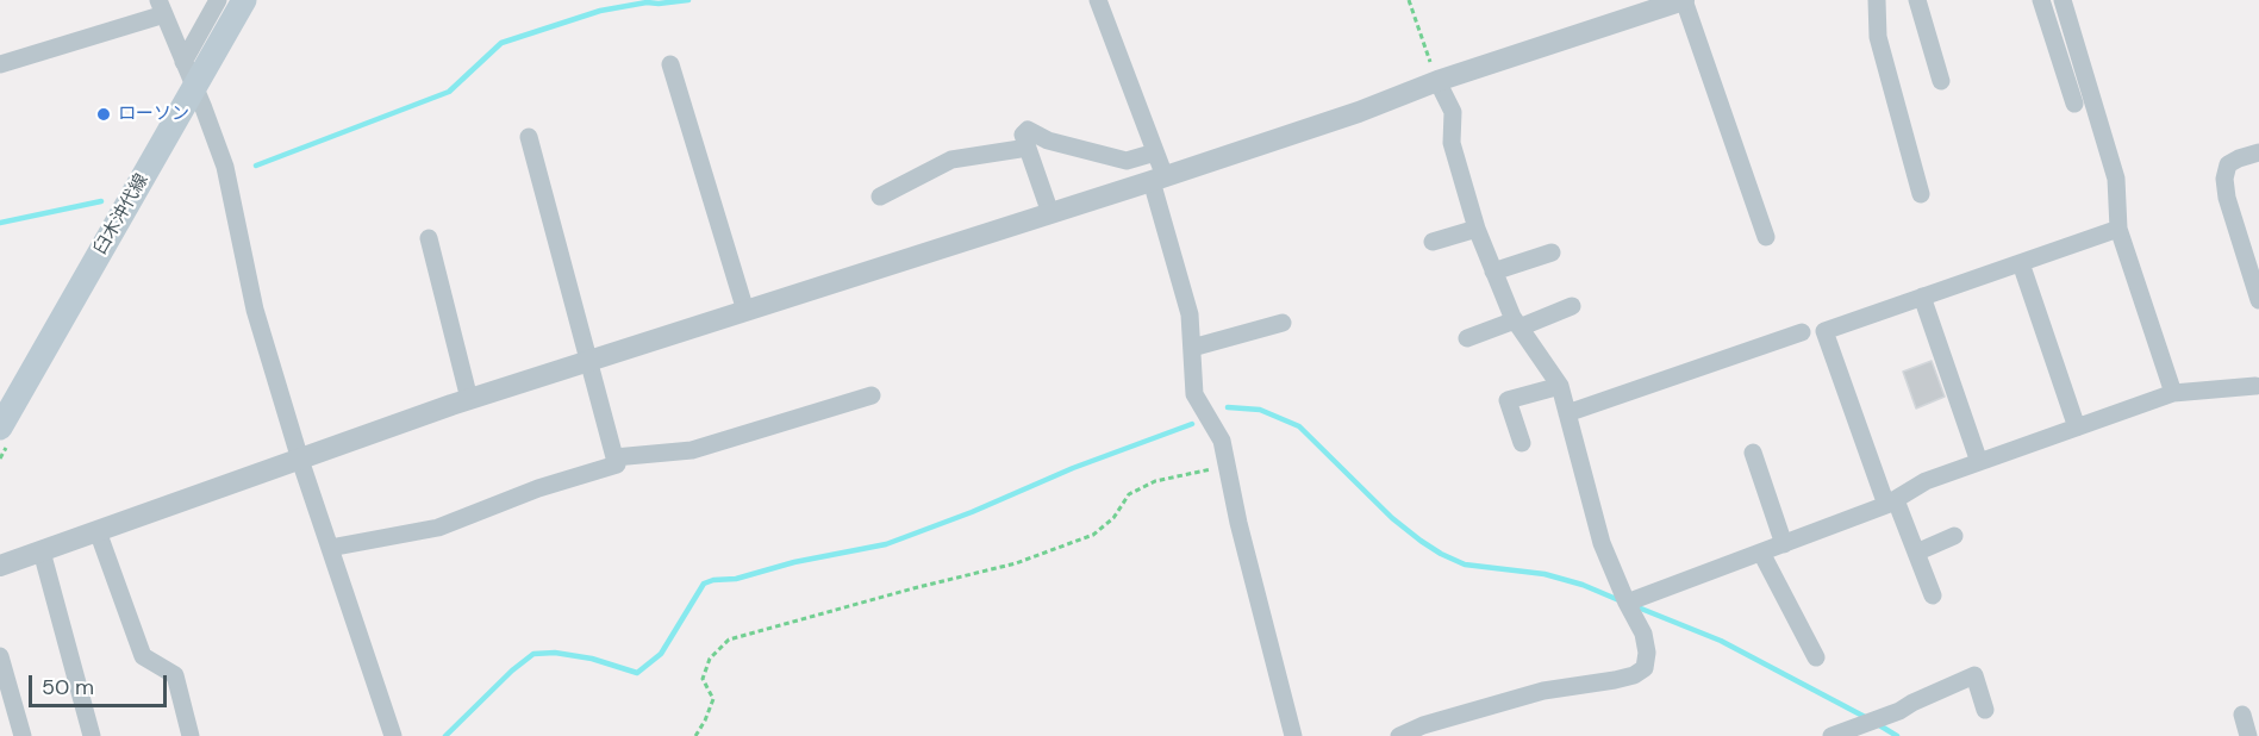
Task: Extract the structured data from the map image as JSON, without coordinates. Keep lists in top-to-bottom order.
{
  "streets": {
    "main road": ["臼木沖代線"]
  },
  "places": ["ローソン"],
  "scale_bar": "50 m"
}
